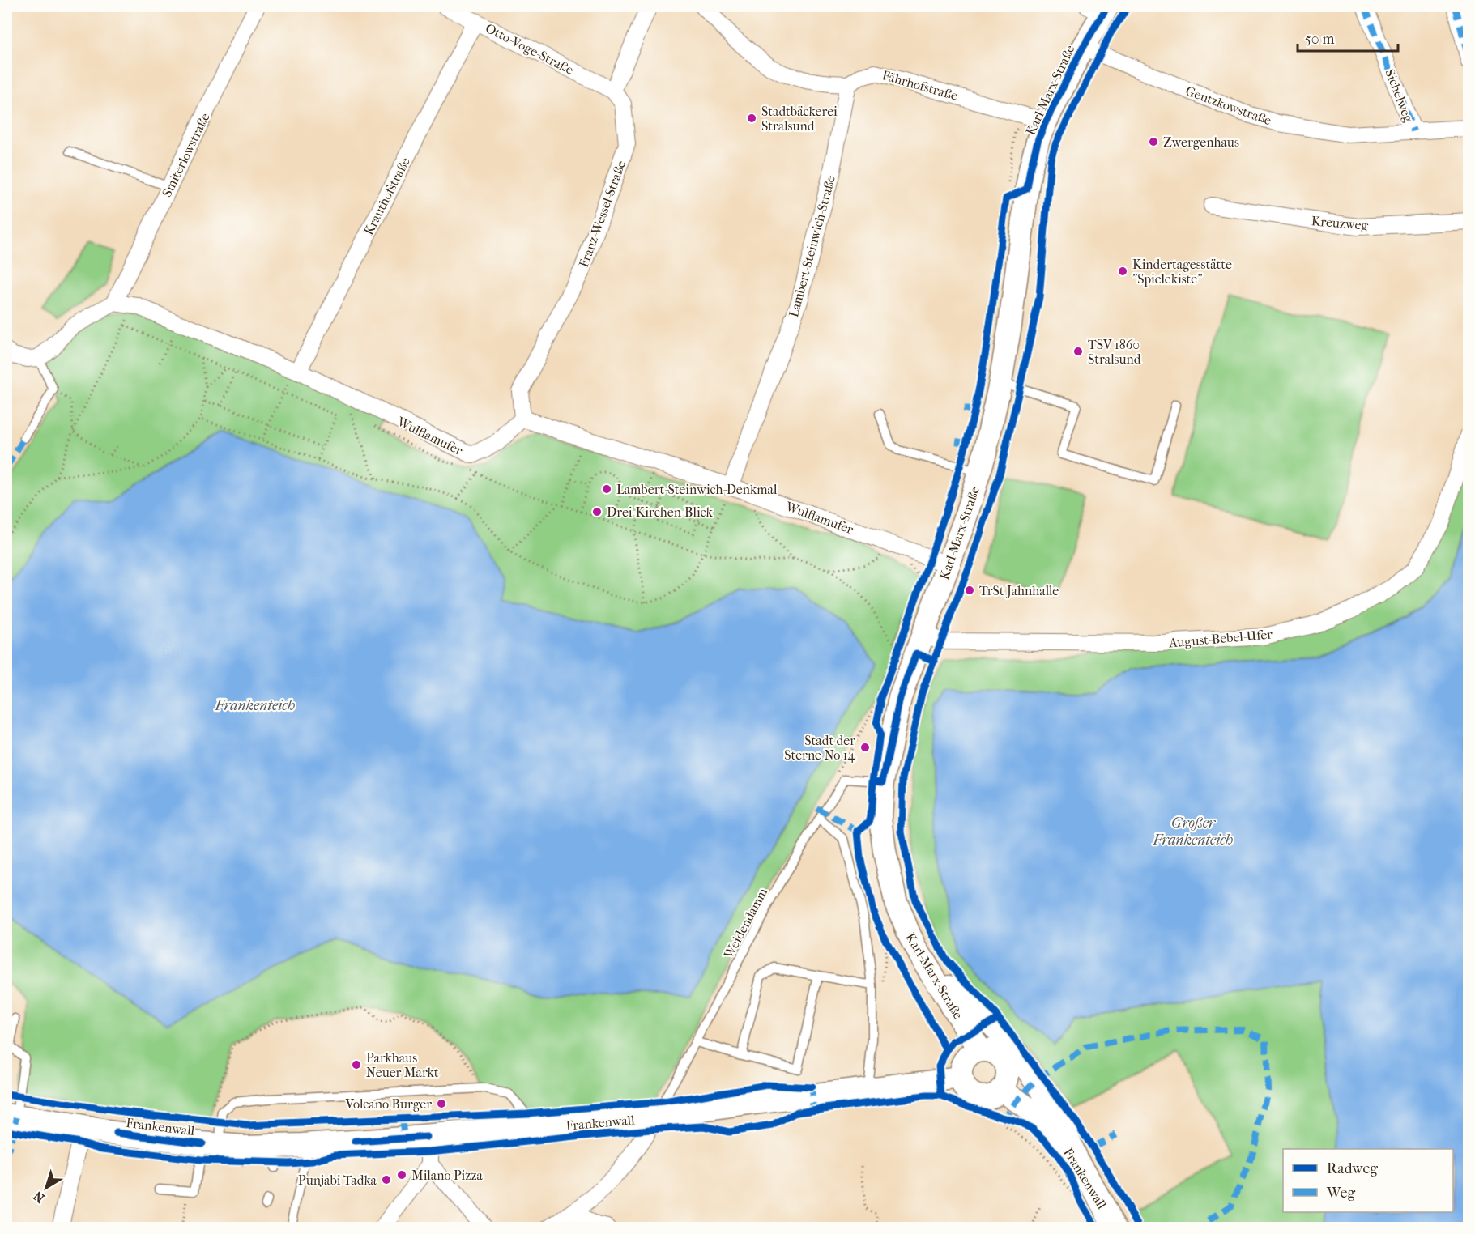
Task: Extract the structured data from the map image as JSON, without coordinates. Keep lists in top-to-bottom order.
{
  "streets": {
    "main road": ["Karl-Marx-Straße", "Frankenwall"],
    "street": [
      "Otto-Voge-Straße",
      "Fährhofstraße",
      "Sichelweg",
      "Gentzkowstraße",
      "Smiterlowstraße",
      "Krauthofstraße",
      "Franz-Wessel-Straße",
      "Kreuzweg",
      "Lambert-Steinwich-Straße",
      "Wulflamufer",
      "August-Bebel-Ufer"
    ],
    "lane": ["Weidendamm"]
  },
  "crossings": [
    ["Otto-Voge-Straße", "Krauthofstraße"],
    ["Otto-Voge-Straße", "Franz-Wessel-Straße"],
    ["Fährhofstraße", "Karl-Marx-Straße"],
    ["Fährhofstraße", "Lambert-Steinwich-Straße"],
    ["Karl-Marx-Straße", "Gentzkowstraße"],
    ["Karl-Marx-Straße", "Wulflamufer"],
    ["Karl-Marx-Straße", "August-Bebel-Ufer"],
    ["Karl-Marx-Straße", "Weidendamm"],
    ["Karl-Marx-Straße", "Frankenwall"],
    ["Sichelweg", "Gentzkowstraße"],
    ["Smiterlowstraße", "Wulflamufer"],
    ["Krauthofstraße", "Wulflamufer"],
    ["Franz-Wessel-Straße", "Wulflamufer"],
    ["Lambert-Steinwich-Straße", "Wulflamufer"],
    ["Weidendamm", "Frankenwall"]
  ],
  "water": ["Frankenteich", "Großer Frankenteich"],
  "places": [
    "Stadtbäckerei Stralsund",
    "Zwergenhaus",
    "Kindertagesstätte \"Spielekiste\"",
    "TSV 1860 Stralsund",
    "Lambert-Steinwich-Denkmal",
    "Drei-Kirchen-Blick",
    "TrSt Jahnhalle",
    "Stadt der Sterne No 14",
    "Parkhaus Neuer Markt",
    "Volcano Burger",
    "Milano Pizza",
    "Punjabi Tadka"
  ],
  "legend": ["Radweg", "Weg"],
  "scale_bar": "50 m",
  "north": "bottom left"
}
